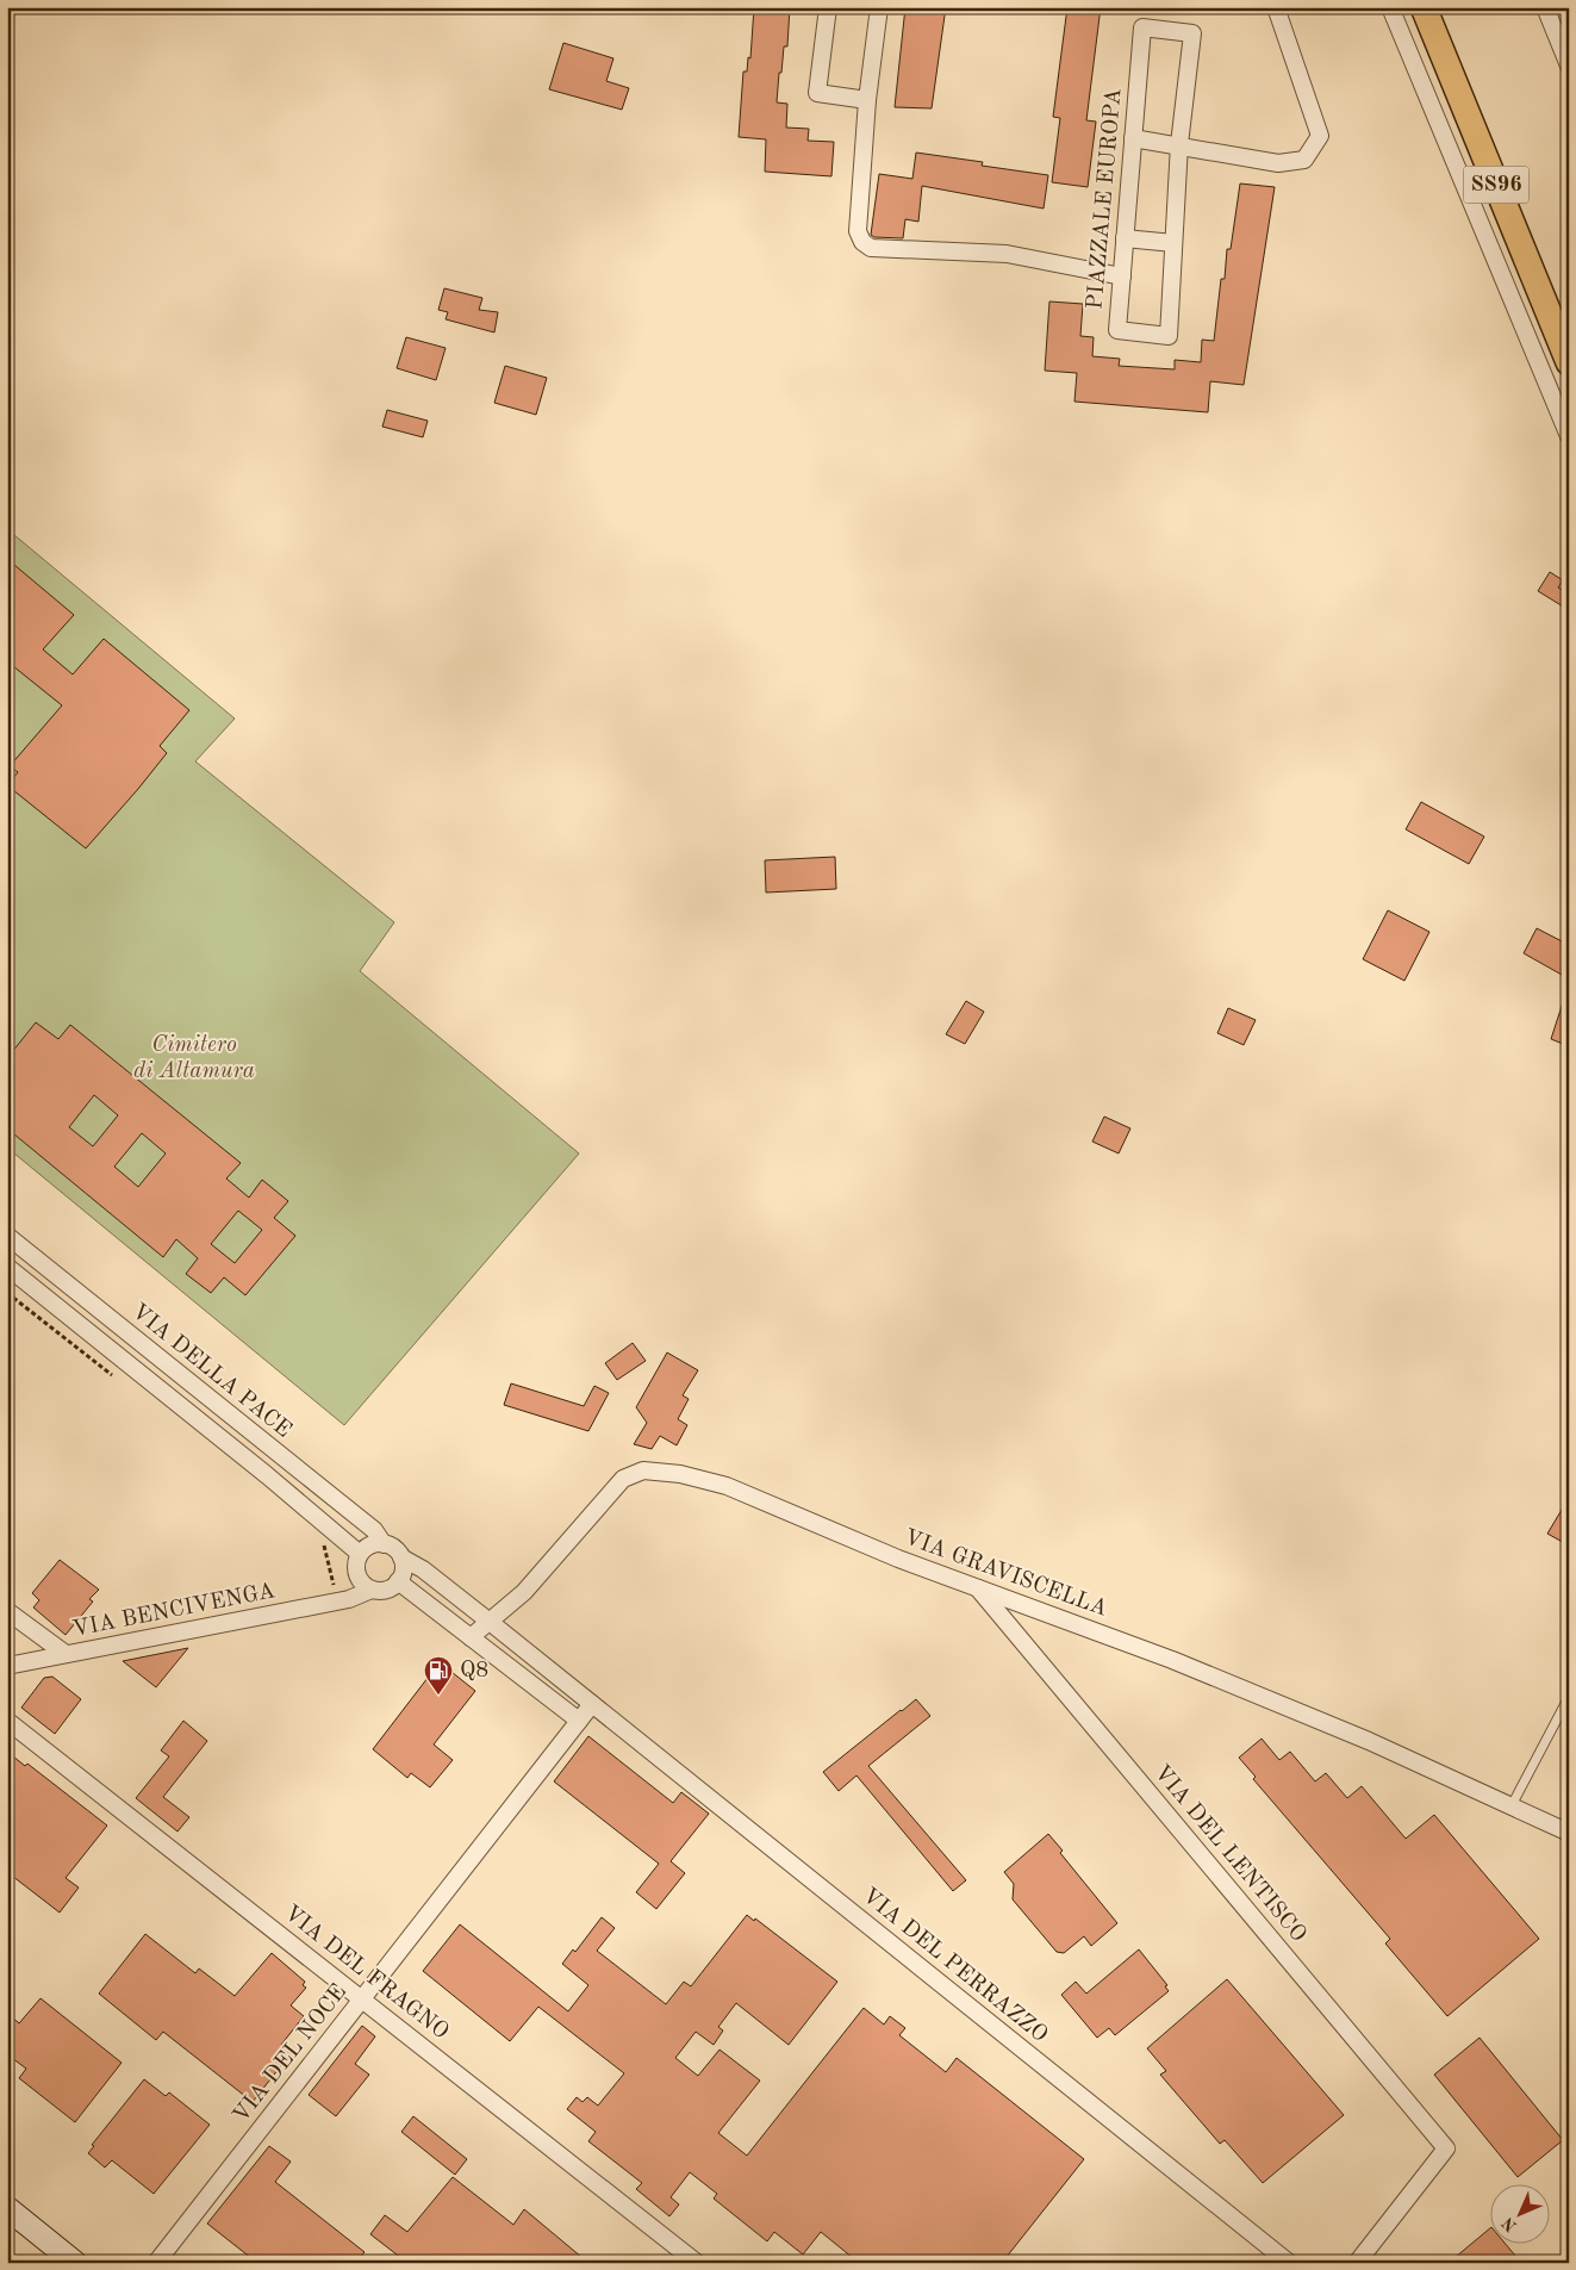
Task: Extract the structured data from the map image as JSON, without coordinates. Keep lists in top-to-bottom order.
{
  "streets": {
    "main road": ["SS96"],
    "street": [
      "PIAZZALE EUROPA",
      "VIA DELLA PACE",
      "VIA GRAVISCELLA",
      "VIA BENCIVENGA",
      "VIA DEL LENTISCO",
      "VIA DEL PERRAZZO",
      "VIA DEL FRAGNO",
      "VIA DEL NOCE"
    ]
  },
  "crossings": [
    ["VIA GRAVISCELLA", "VIA DEL LENTISCO"],
    ["VIA DEL PERRAZZO", "VIA DEL NOCE"],
    ["VIA DEL FRAGNO", "VIA DEL NOCE"]
  ],
  "parks": ["Cimitero di Altamura"],
  "places": {
    "fuel station": ["Q8"]
  },
  "north": "bottom left"
}
